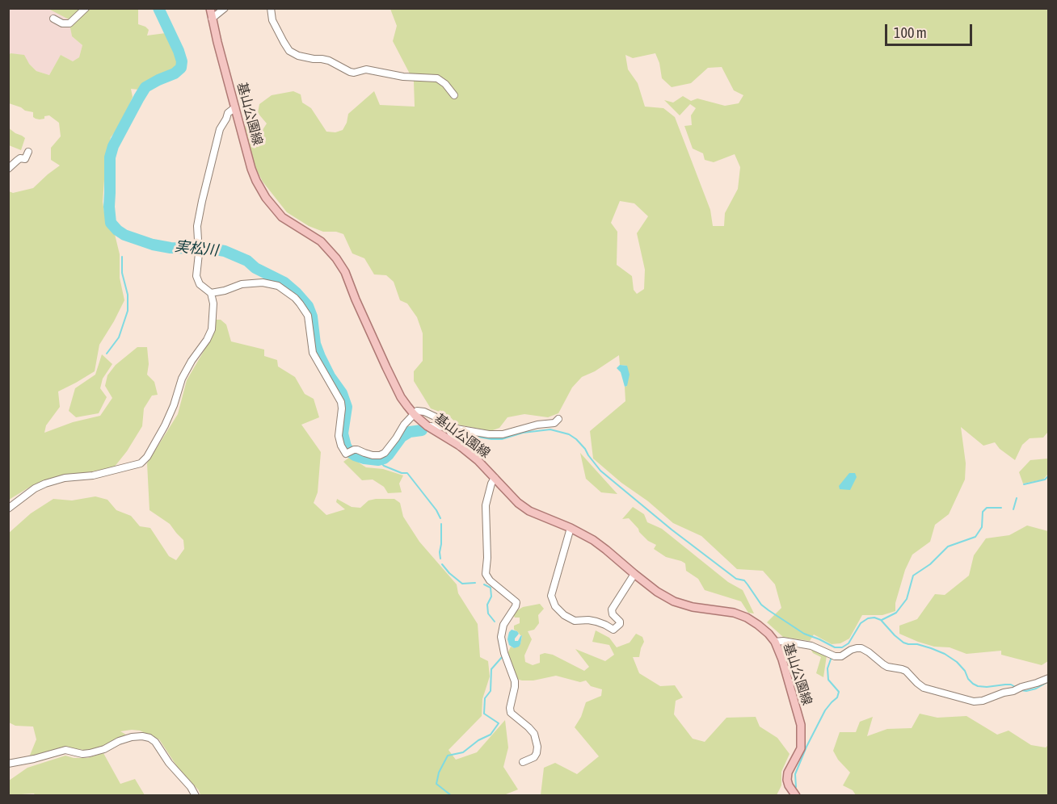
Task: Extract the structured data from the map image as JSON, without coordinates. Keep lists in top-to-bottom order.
{
  "streets": {
    "main road": ["基山公園線"]
  },
  "water": ["実松川"],
  "scale_bar": "100 m"
}
